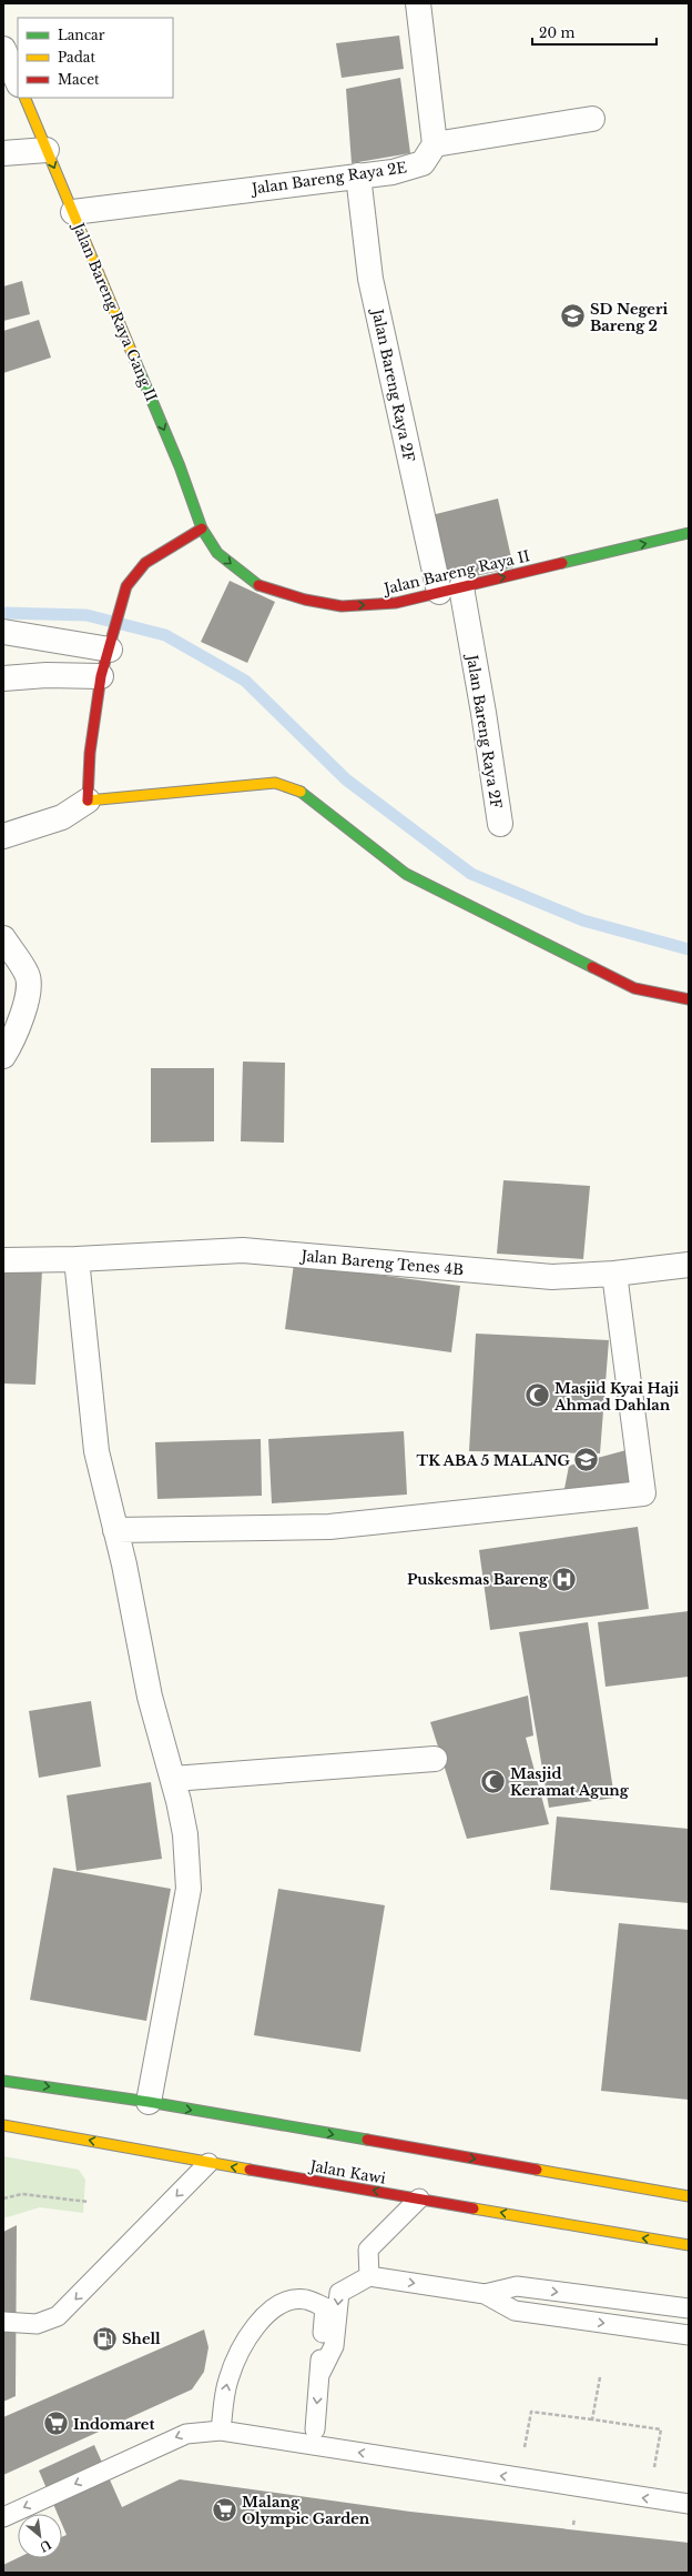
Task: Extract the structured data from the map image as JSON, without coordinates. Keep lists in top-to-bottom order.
{
  "streets": {
    "street": [
      "Jalan Bareng Raya 2E",
      "Jalan Bareng Raya Gang II",
      "Jalan Bareng Raya 2F",
      "Jalan Bareng Raya II",
      "Jalan Bareng Tenes 4B",
      "Jalan Kawi"
    ]
  },
  "crossings": [
    ["Jalan Bareng Raya 2E", "Jalan Bareng Raya Gang II"],
    ["Jalan Bareng Raya 2E", "Jalan Bareng Raya 2F"],
    ["Jalan Bareng Raya Gang II", "Jalan Bareng Raya II"],
    ["Jalan Bareng Raya 2F", "Jalan Bareng Raya II"]
  ],
  "one_way": ["Jalan Bareng Raya Gang II", "Jalan Bareng Raya II"],
  "places": {
    "school or university": ["SD Negeri Bareng 2", "TK ABA 5 MALANG"],
    "mosque": ["Masjid Kyai Haji Ahmad Dahlan", "Masjid Keramat Agung"],
    "hospital": ["Puskesmas Bareng"],
    "fuel station": ["Shell"],
    "supermarket": ["Indomaret", "Malang Olympic Garden"]
  },
  "legend": ["Lancar", "Padat", "Macet"],
  "scale_bar": "20 m",
  "north": "bottom right"
}
